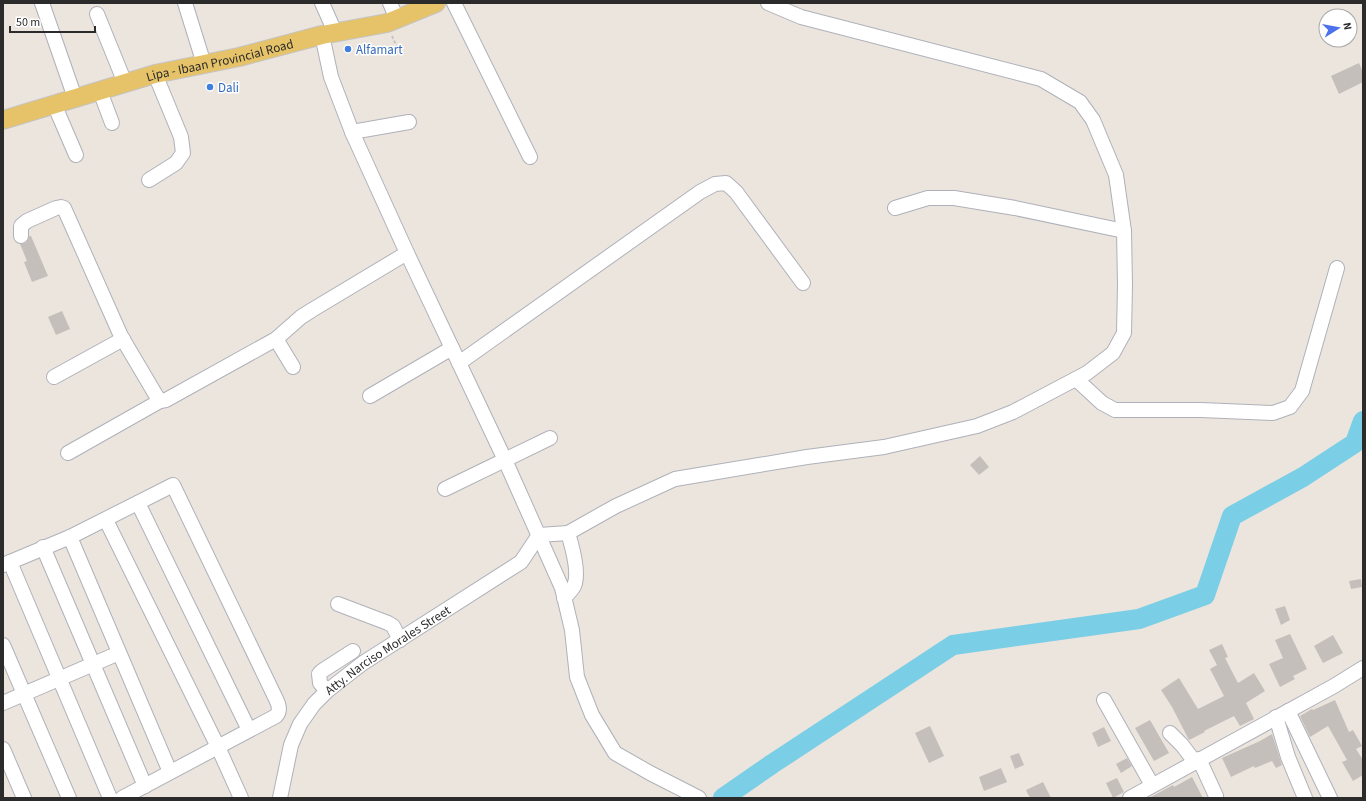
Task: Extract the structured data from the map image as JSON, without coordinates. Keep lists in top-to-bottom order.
{
  "streets": {
    "main road": ["Lipa - Ibaan Provincial Road"],
    "street": ["Atty. Narciso Morales Street"]
  },
  "places": ["Alfamart", "Dali"],
  "scale_bar": "50 m",
  "north": "right"
}
